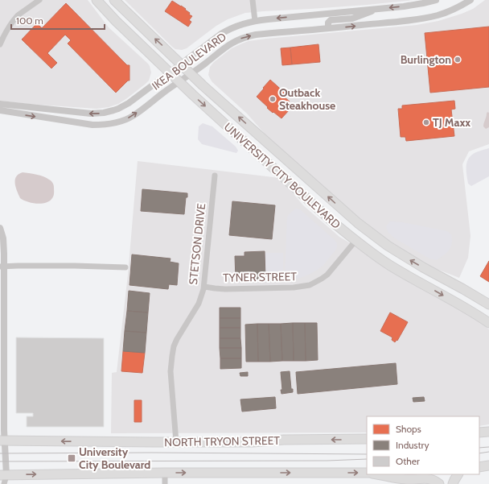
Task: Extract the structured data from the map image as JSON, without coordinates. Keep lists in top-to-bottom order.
{
  "streets": {
    "main road": ["UNIVERSITY CITY BOULEVARD", "NORTH TRYON STREET"],
    "street": ["IKEA BOULEVARD", "STETSON DRIVE", "TYNER STREET"]
  },
  "crossings": [
    ["IKEA BOULEVARD", "UNIVERSITY CITY BOULEVARD"],
    ["UNIVERSITY CITY BOULEVARD", "TYNER STREET"],
    ["STETSON DRIVE", "TYNER STREET"],
    ["STETSON DRIVE", "NORTH TRYON STREET"]
  ],
  "places": {
    "other": ["Burlington", "Outback Steakhouse", "TJ Maxx"],
    "transit": ["University City Boulevard"]
  },
  "legend": ["Shops", "Industry", "Other"],
  "scale_bar": "100 m"
}
